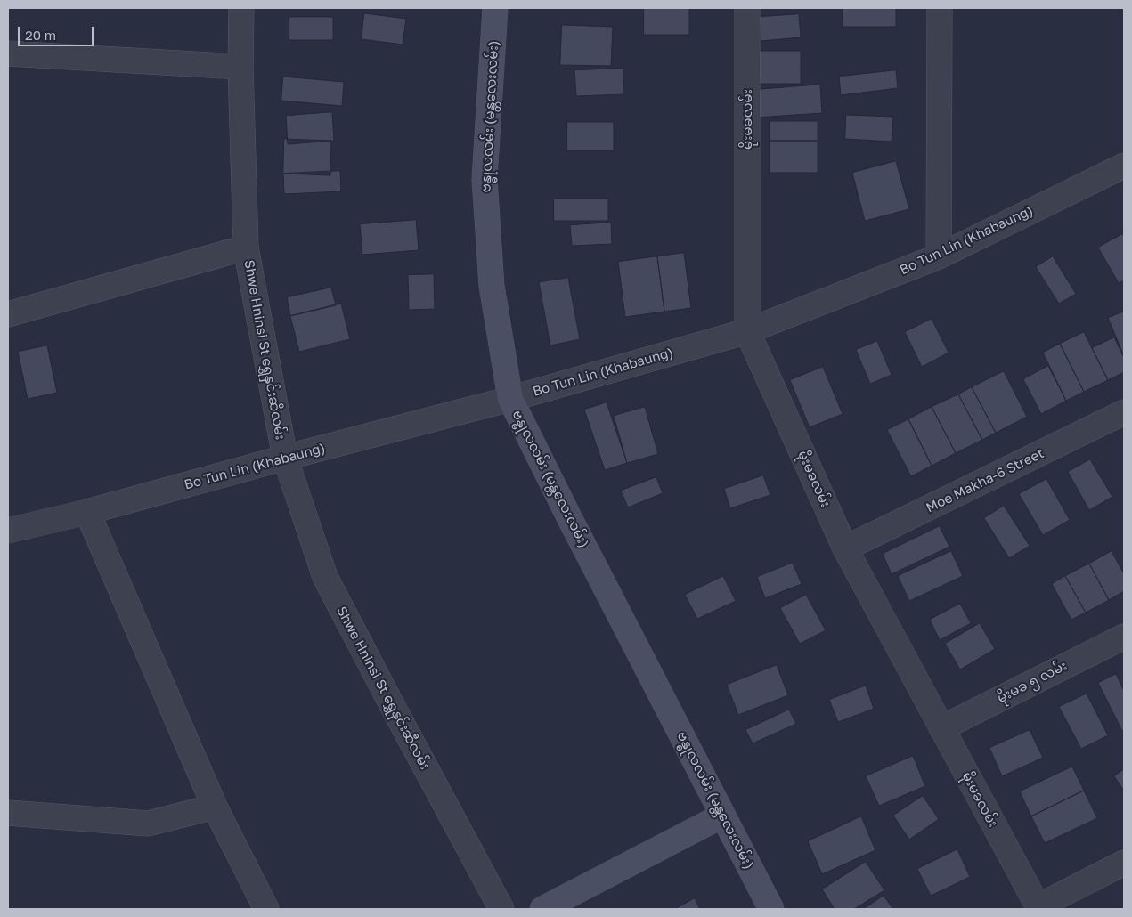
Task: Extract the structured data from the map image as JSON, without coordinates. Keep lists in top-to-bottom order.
{
  "streets": {
    "street": [
      "ဗန္ဓုလလမ်း (မန္တလေးလမ်း)",
      "မိုးမခလမ်း",
      "Bo Tun Lin (Khabaung)",
      "Shwe Hninsi St ရွှေနှင်းဆီလမ်း",
      "Moe Makha-6 Street",
      "မိုးမခ ၅ လမ်း"
    ]
  },
  "crossings": [
    ["ဗန္ဓုလလမ်း (မန္တလေးလမ်း)", "Bo Tun Lin (Khabaung)"],
    ["မိုးမခလမ်း", "Bo Tun Lin (Khabaung)"],
    ["မိုးမခလမ်း", "Moe Makha-6 Street"],
    ["မိုးမခလမ်း", "မိုးမခ ၅ လမ်း"],
    ["Bo Tun Lin (Khabaung)", "Shwe Hninsi St ရွှေနှင်းဆီလမ်း"]
  ],
  "scale_bar": "20 m"
}
